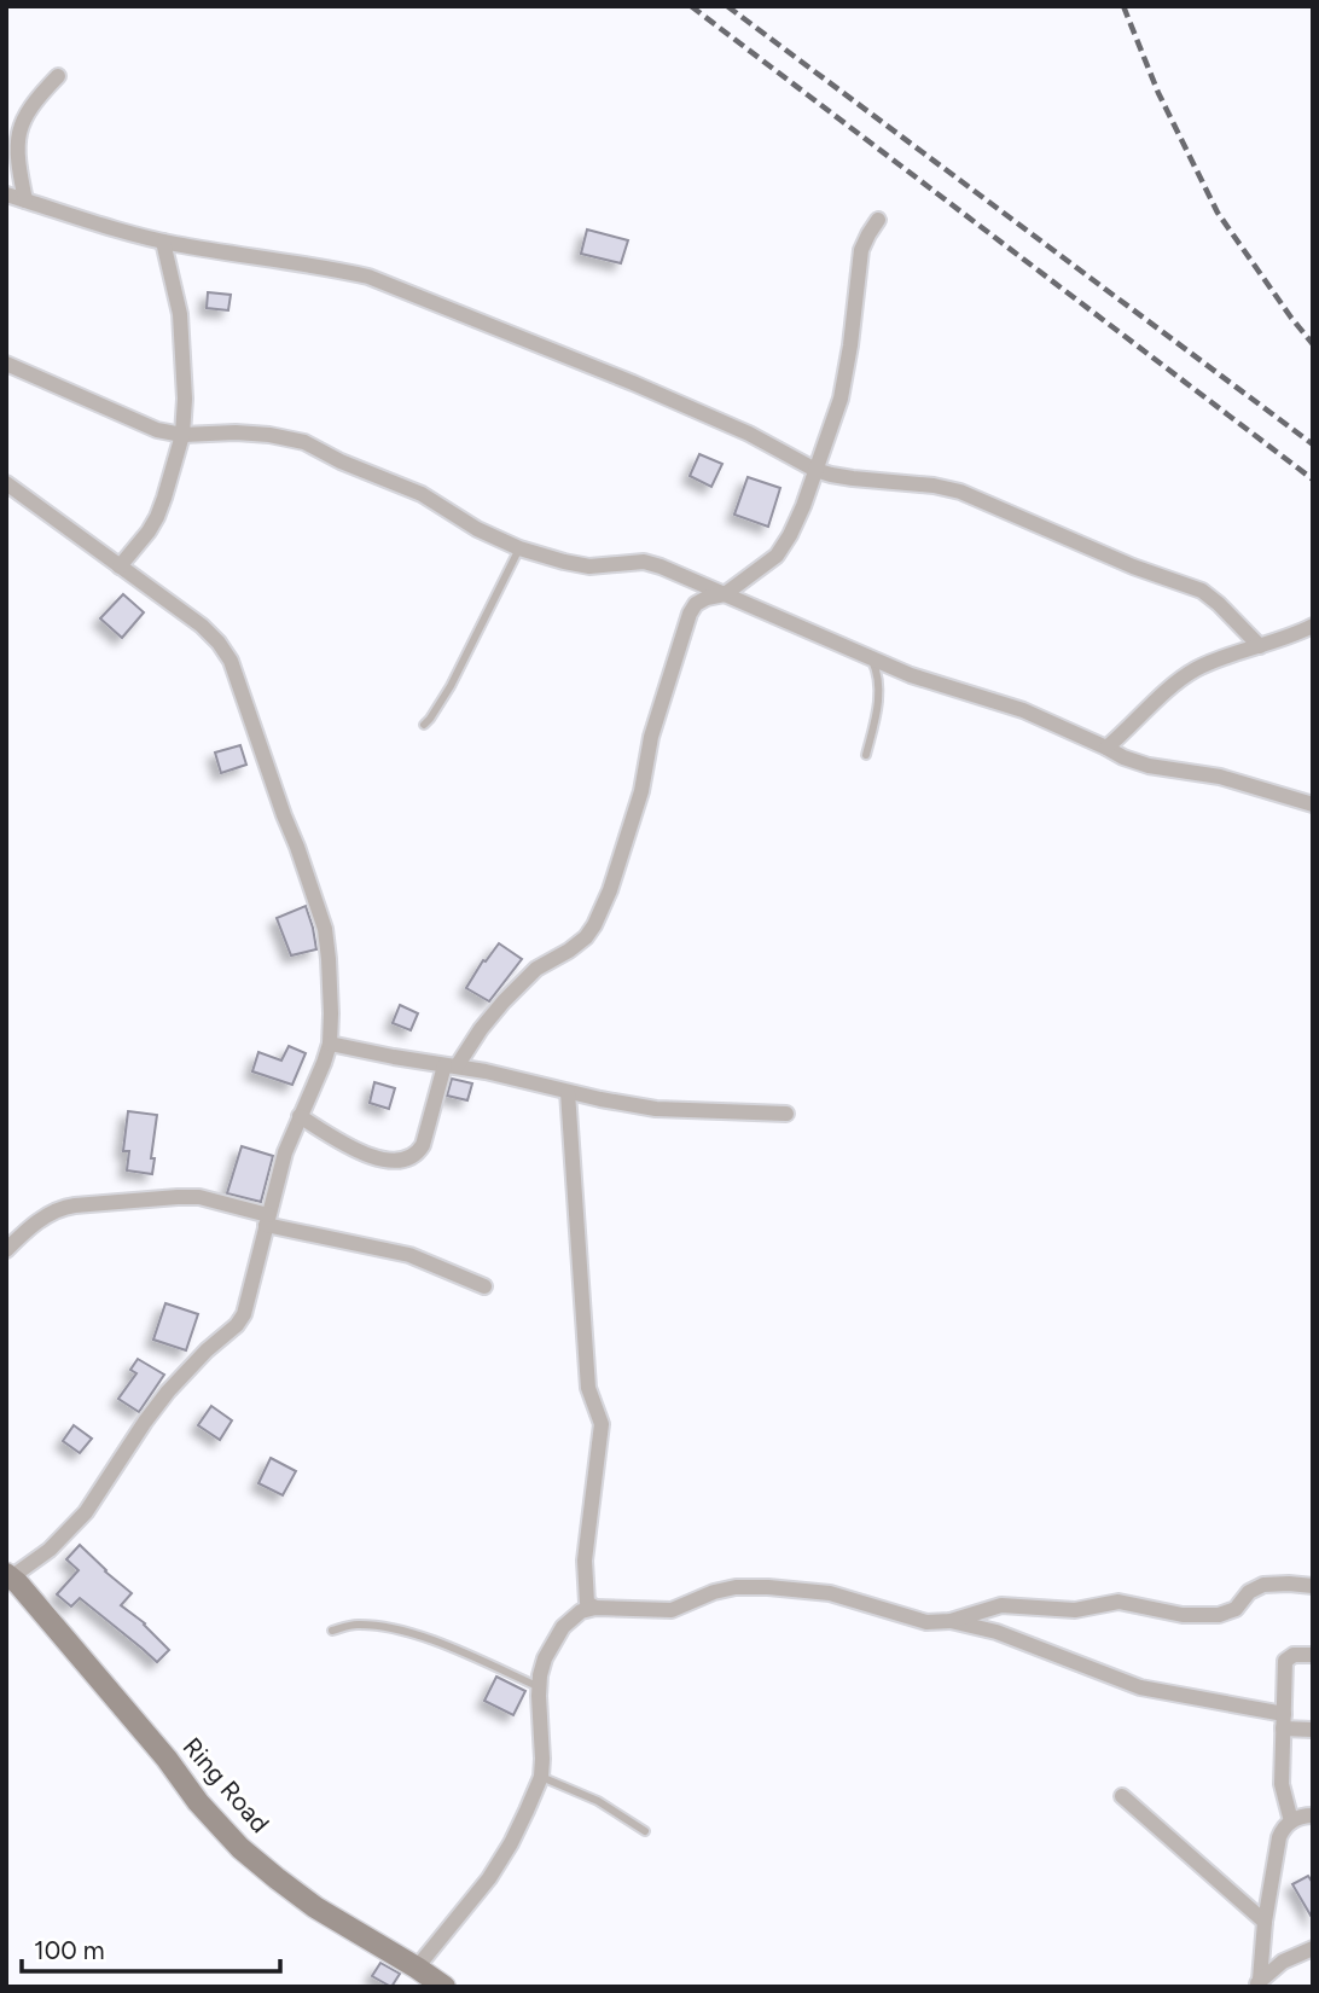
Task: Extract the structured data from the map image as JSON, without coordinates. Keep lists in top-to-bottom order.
{
  "streets": {
    "street": ["Ring Road"]
  },
  "scale_bar": "100 m"
}
